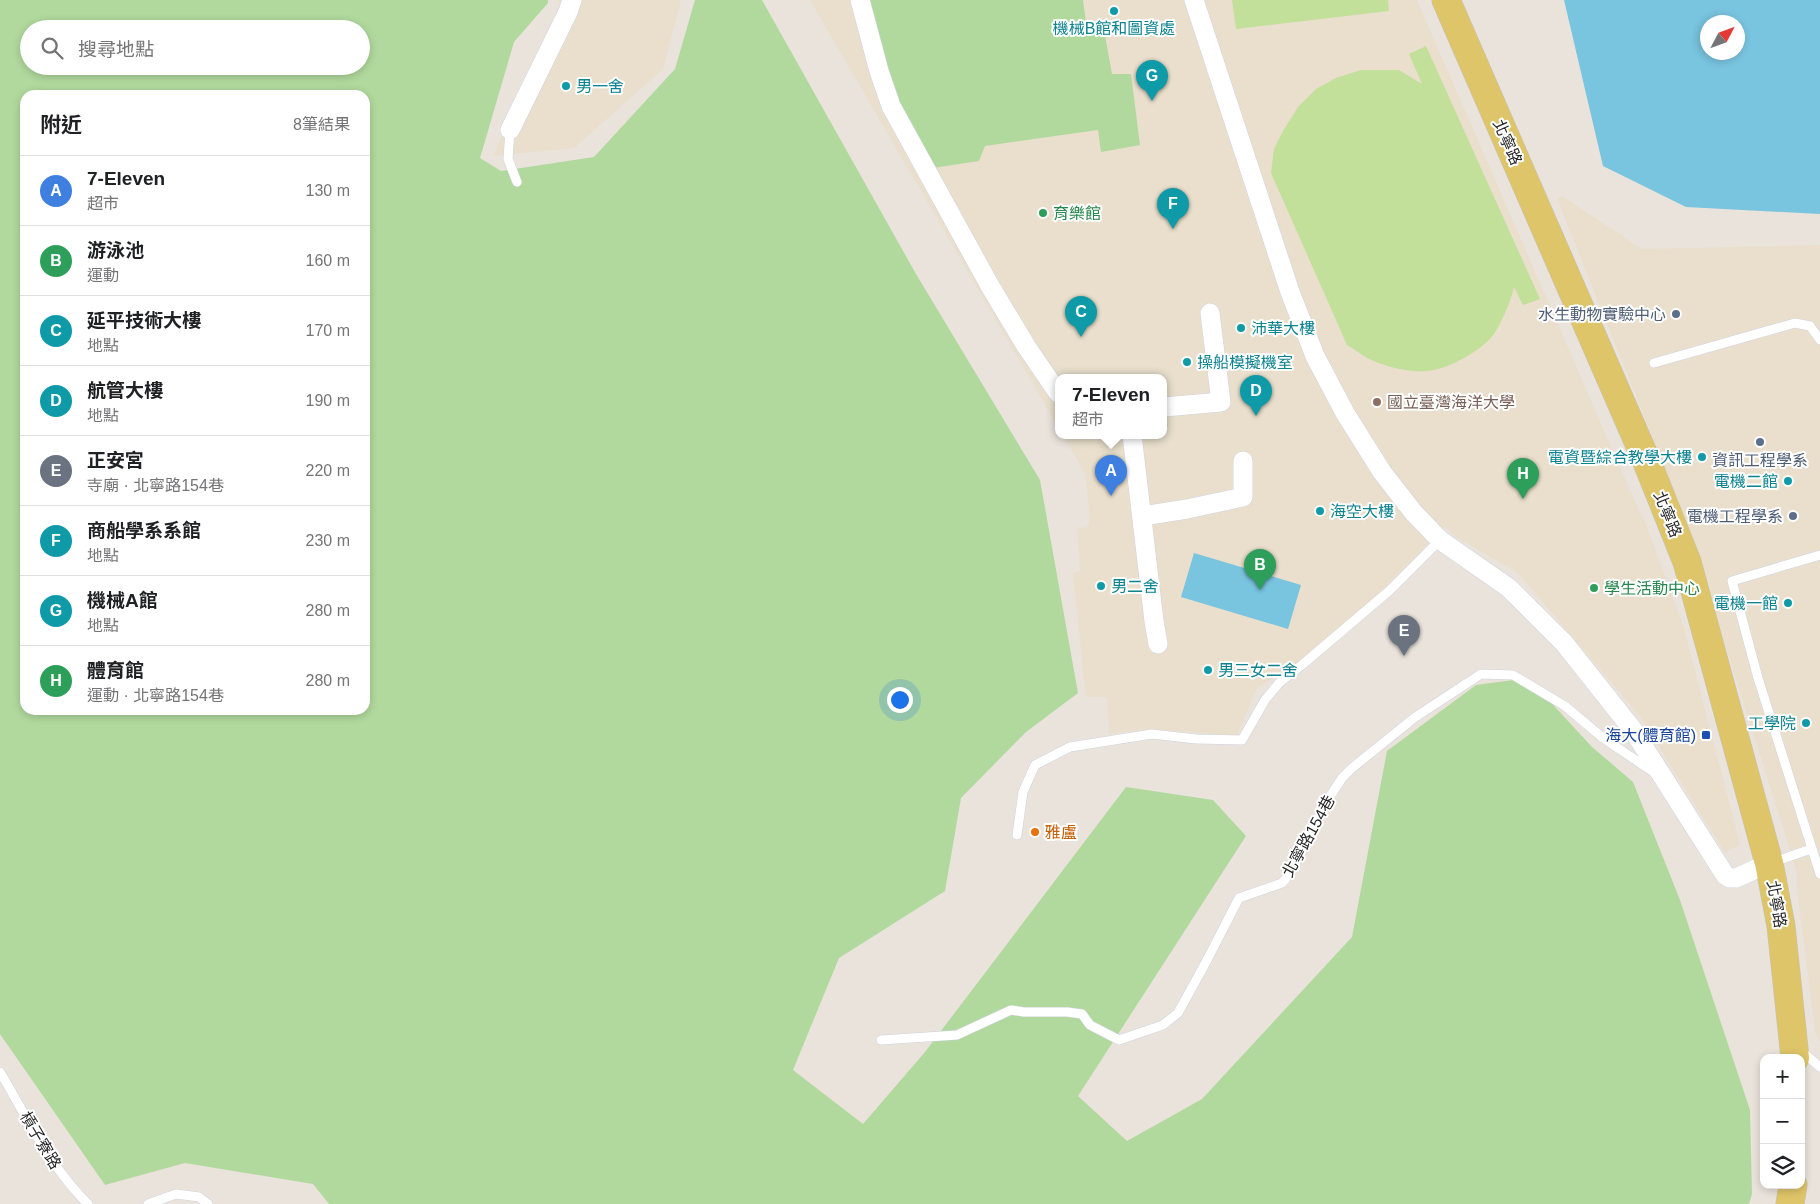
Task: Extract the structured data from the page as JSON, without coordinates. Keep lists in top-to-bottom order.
{
  "streets": {
    "main road": ["北寧路"],
    "street": ["北寧路154巷"],
    "lane": ["槓子寮路"]
  },
  "crossings": [
    ["北寧路", "北寧路154巷"]
  ],
  "places": {
    "other": [
      "機械B館和圖資處",
      "男一舍",
      "育樂館",
      "水生動物實驗中心",
      "沛華大樓",
      "操船模擬機室",
      "國立臺灣海洋大學",
      "資訊工程學系",
      "電資暨綜合教學大樓",
      "電機二館",
      "海空大樓",
      "電機工程學系",
      "男二舍",
      "學生活動中心",
      "電機一館",
      "男三女二舍",
      "工學院",
      "雅盧"
    ],
    "transit": ["海大(體育館)"]
  },
  "north": "top right",
  "page": {
    "search": "搜尋地點",
    "pins": [
      "G",
      "F",
      "C",
      "D",
      "A",
      "H",
      "B",
      "E"
    ],
    "heading": ["附近", "8筆結果"],
    "list": [
      {
        "mark": "A",
        "name": "7-Eleven",
        "note": "超市",
        "value": "130 m"
      },
      {
        "mark": "B",
        "name": "游泳池",
        "note": "運動",
        "value": "160 m"
      },
      {
        "mark": "C",
        "name": "延平技術大樓",
        "note": "地點",
        "value": "170 m"
      },
      {
        "mark": "D",
        "name": "航管大樓",
        "note": "地點",
        "value": "190 m"
      },
      {
        "mark": "E",
        "name": "正安宮",
        "note": "寺廟 · 北寧路154巷",
        "value": "220 m"
      },
      {
        "mark": "F",
        "name": "商船學系系館",
        "note": "地點",
        "value": "230 m"
      },
      {
        "mark": "G",
        "name": "機械A館",
        "note": "地點",
        "value": "280 m"
      },
      {
        "mark": "H",
        "name": "體育館",
        "note": "運動 · 北寧路154巷",
        "value": "280 m"
      }
    ],
    "popup": ["7-Eleven", "超市"],
    "map_buttons": ["+", "−"]
  }
}
